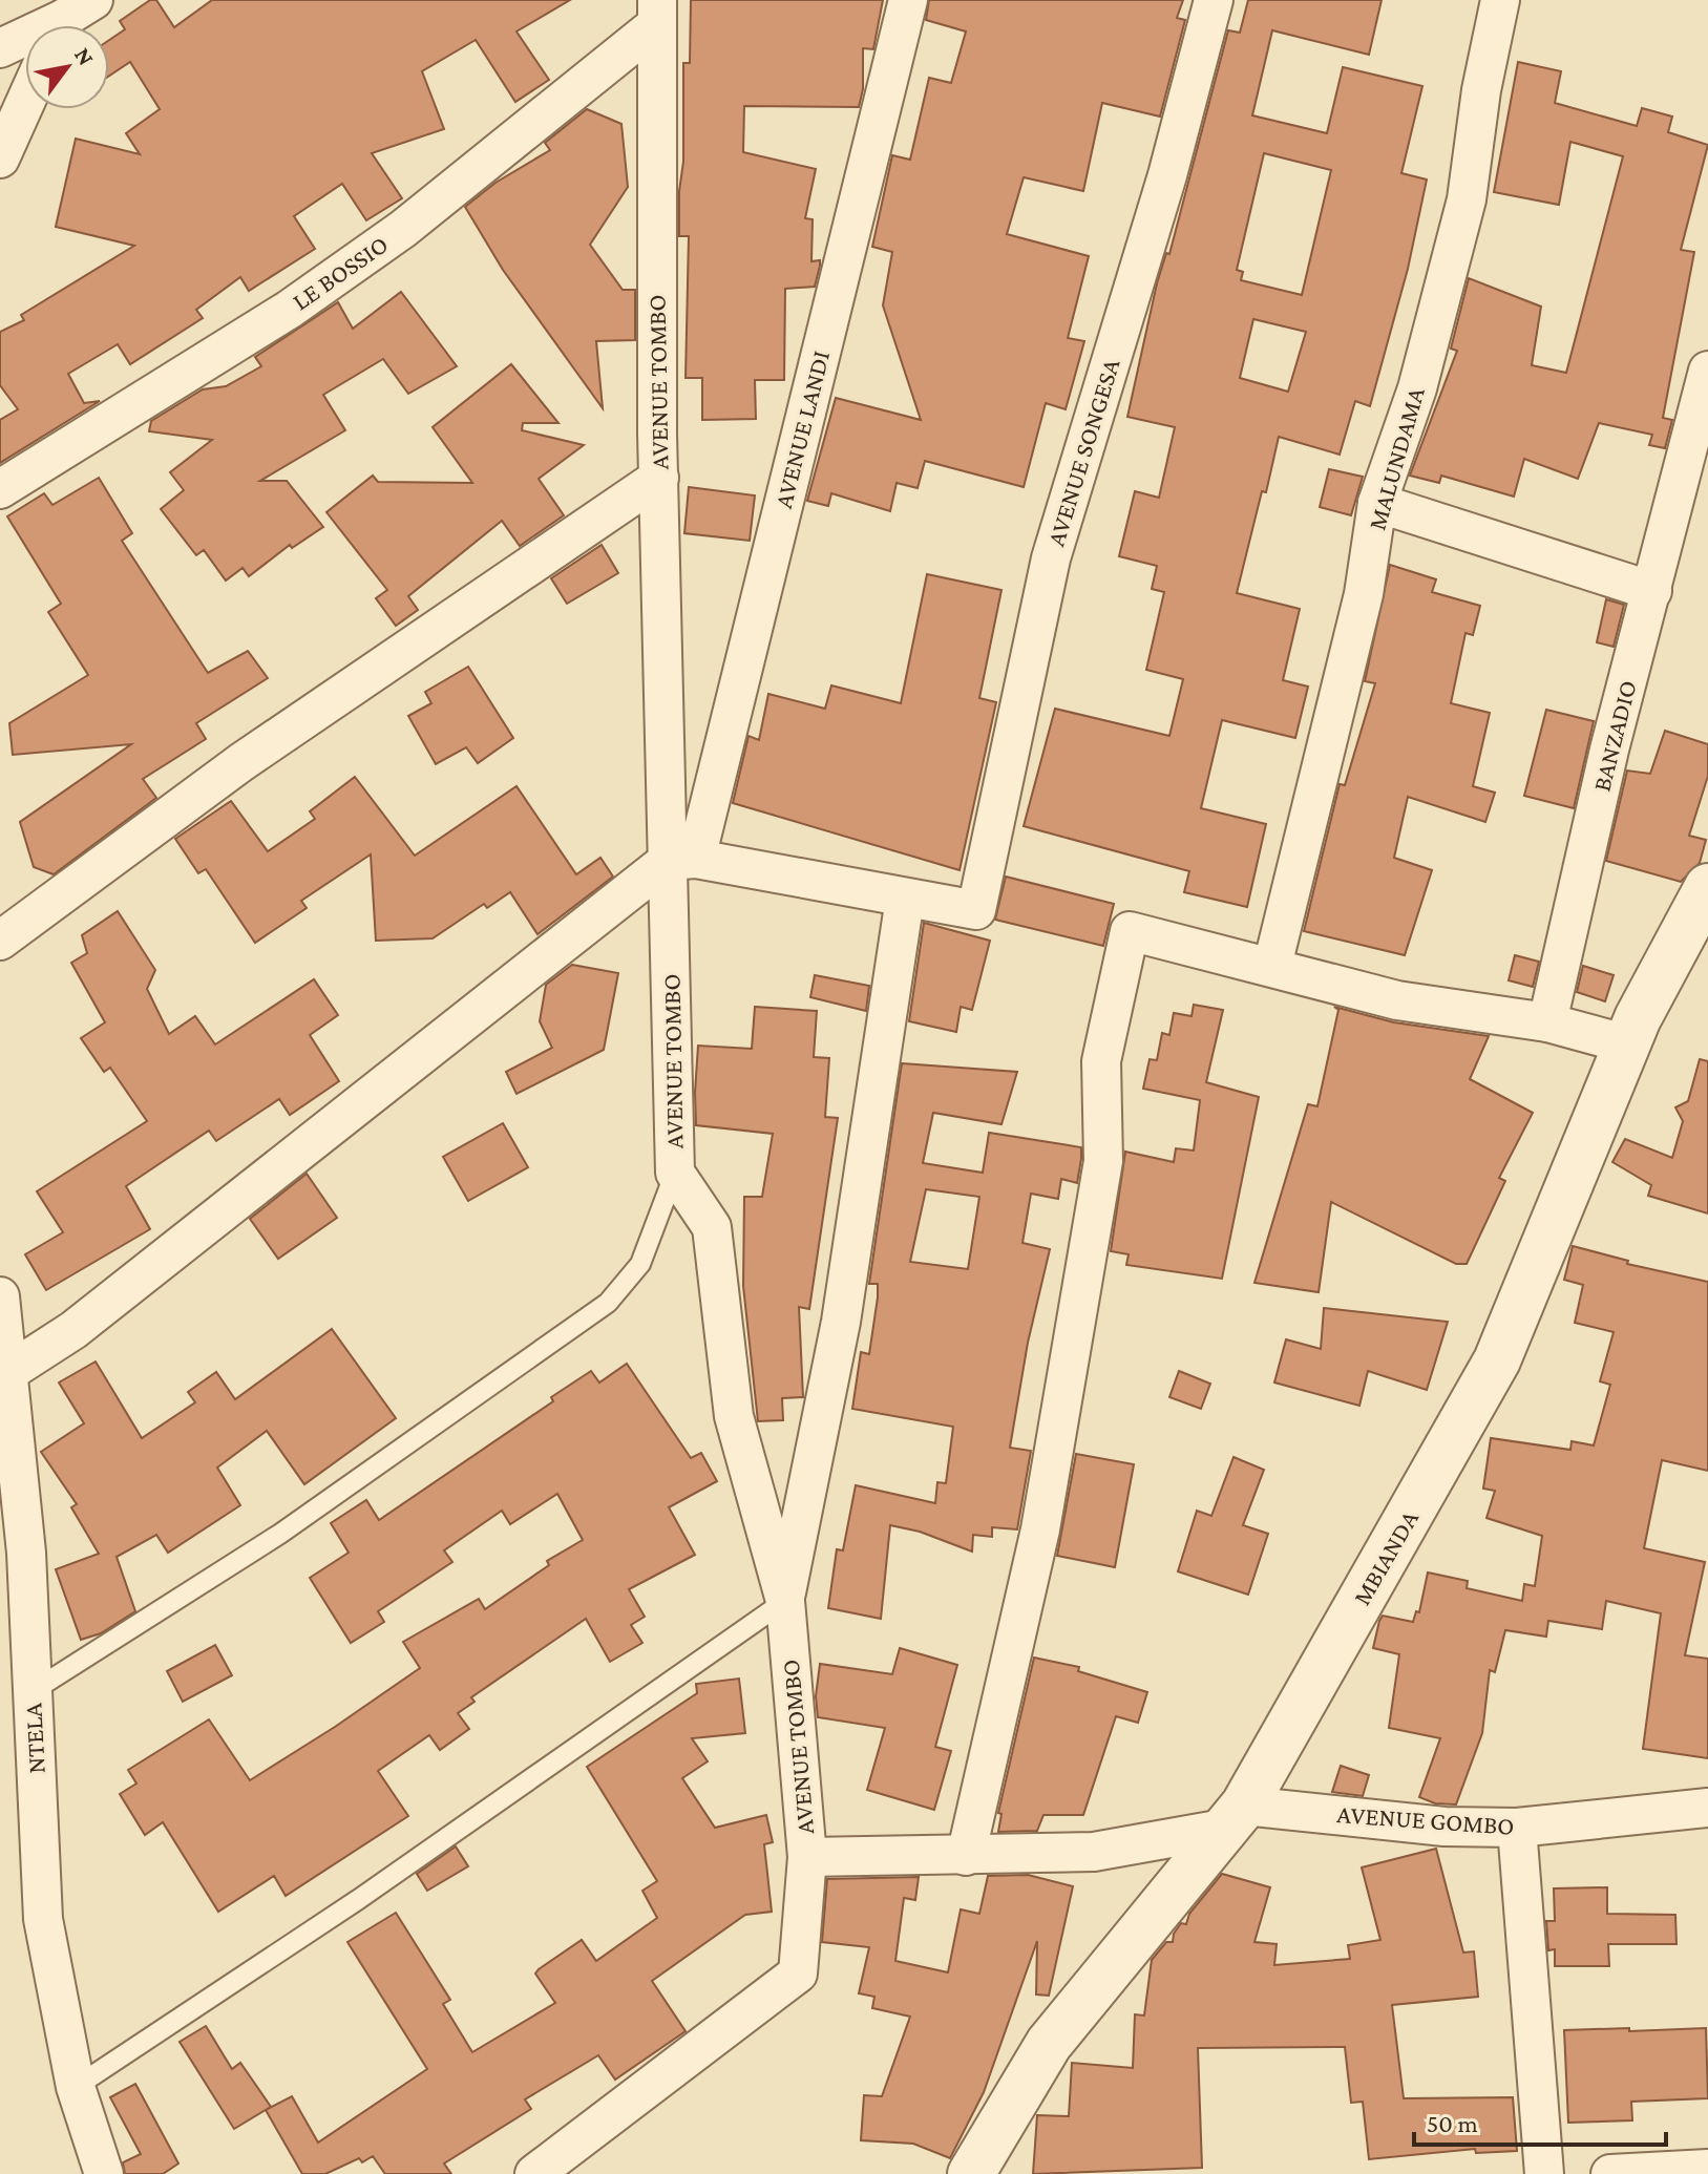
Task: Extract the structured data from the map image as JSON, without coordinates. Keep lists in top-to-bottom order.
{
  "streets": {
    "street": [
      "LE BOSSIO",
      "AVENUE TOMBO",
      "AVENUE LANDI",
      "AVENUE SONGESA",
      "MALUNDAMA",
      "BANZADIO",
      "MBIANDA",
      "NTELA",
      "AVENUE GOMBO"
    ]
  },
  "crossings": [
    ["LE BOSSIO", "AVENUE TOMBO"],
    ["AVENUE TOMBO", "AVENUE LANDI"],
    ["AVENUE TOMBO", "AVENUE GOMBO"],
    ["MBIANDA", "AVENUE GOMBO"]
  ],
  "scale_bar": "50 m",
  "north": "top right"
}
